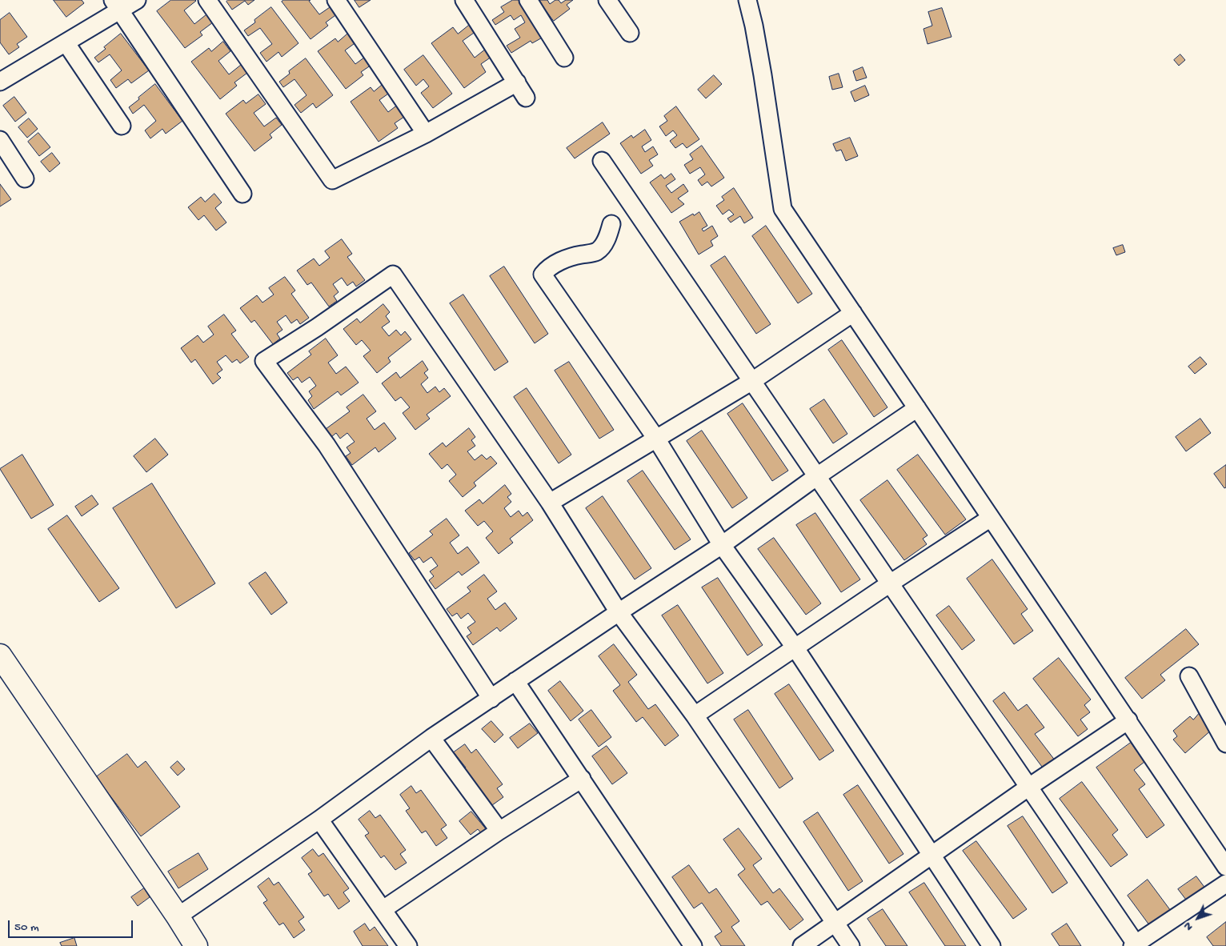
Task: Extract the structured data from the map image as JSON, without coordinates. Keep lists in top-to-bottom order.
{
  "scale_bar": "50 m",
  "north": "bottom left"
}
